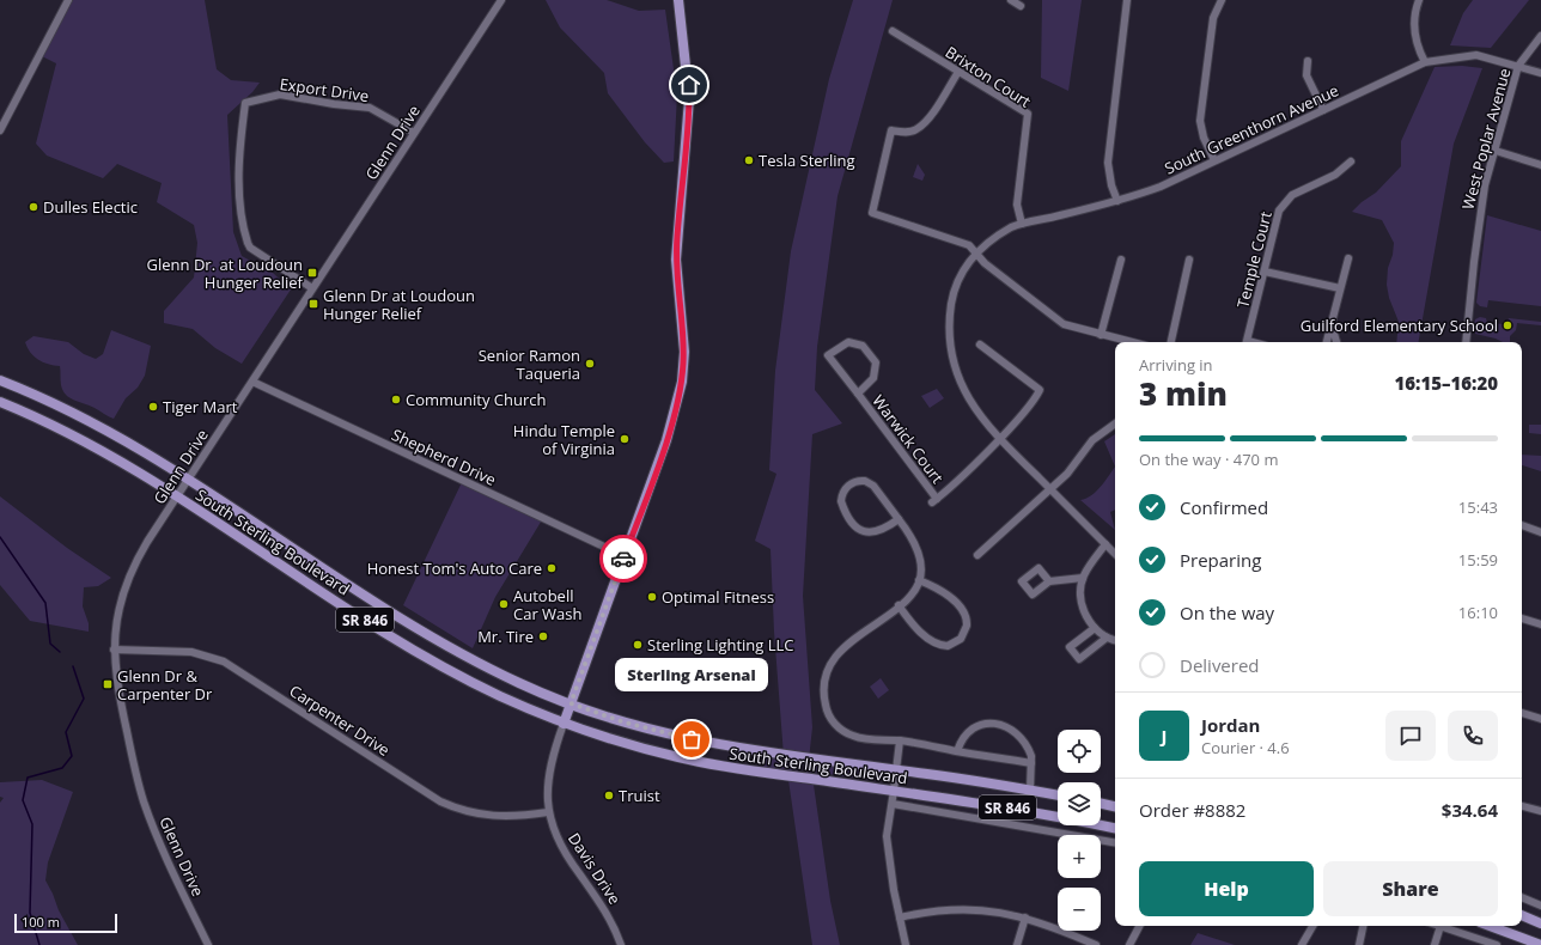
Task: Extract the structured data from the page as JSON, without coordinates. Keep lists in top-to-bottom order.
{
  "streets": {
    "main road": ["South Sterling Boulevard", "SR 846", "Davis Drive"],
    "street": [
      "Brixton Court",
      "Export Drive",
      "South Greenthorn Avenue",
      "West Poplar Avenue",
      "Glenn Drive",
      "Temple Court",
      "Warwick Court",
      "Shepherd Drive",
      "Carpenter Drive"
    ]
  },
  "crossings": [
    ["Brixton Court", "South Greenthorn Avenue"],
    ["Export Drive", "Glenn Drive"],
    ["South Greenthorn Avenue", "West Poplar Avenue"],
    ["South Greenthorn Avenue", "Warwick Court"],
    ["Glenn Drive", "Shepherd Drive"],
    ["Glenn Drive", "South Sterling Boulevard"],
    ["Glenn Drive", "Carpenter Drive"],
    ["Shepherd Drive", "Davis Drive"],
    ["South Sterling Boulevard", "Davis Drive"],
    ["Carpenter Drive", "Davis Drive"]
  ],
  "places": {
    "other": [
      "Tesla Sterling",
      "Dulles Electic",
      "Guilford Elementary School",
      "Senior Ramon Taqueria",
      "Community Church",
      "Tiger Mart",
      "Hindu Temple of Virginia",
      "Honest Tom's Auto Care",
      "Optimal Fitness",
      "Autobell Car Wash",
      "Mr. Tire",
      "Sterling Lighting LLC",
      "Sterling Arsenal",
      "Truist"
    ],
    "transit": ["Glenn Dr. at Loudoun Hunger Relief", "Glenn Dr at Loudoun Hunger Relief", "Glenn Dr & Carpenter Dr"]
  },
  "scale_bar": "100 m",
  "page": {
    "heading": ["3 min", "Arriving in", "16:15–16:20"],
    "panel": [
      "Jordan",
      "Courier · 4.6",
      "Order #8882",
      "$34.64"
    ],
    "bar": "On the way · 470 m",
    "list": [
      ["Confirmed", "15:43"],
      ["Preparing", "15:59"],
      ["On the way", "16:10"],
      "Delivered"
    ],
    "bubble": "Sterling Arsenal",
    "round": "J",
    "map_buttons": ["+", "−"],
    "buttons": ["Help", "Share"],
    "scale": "100 m"
  }
}
